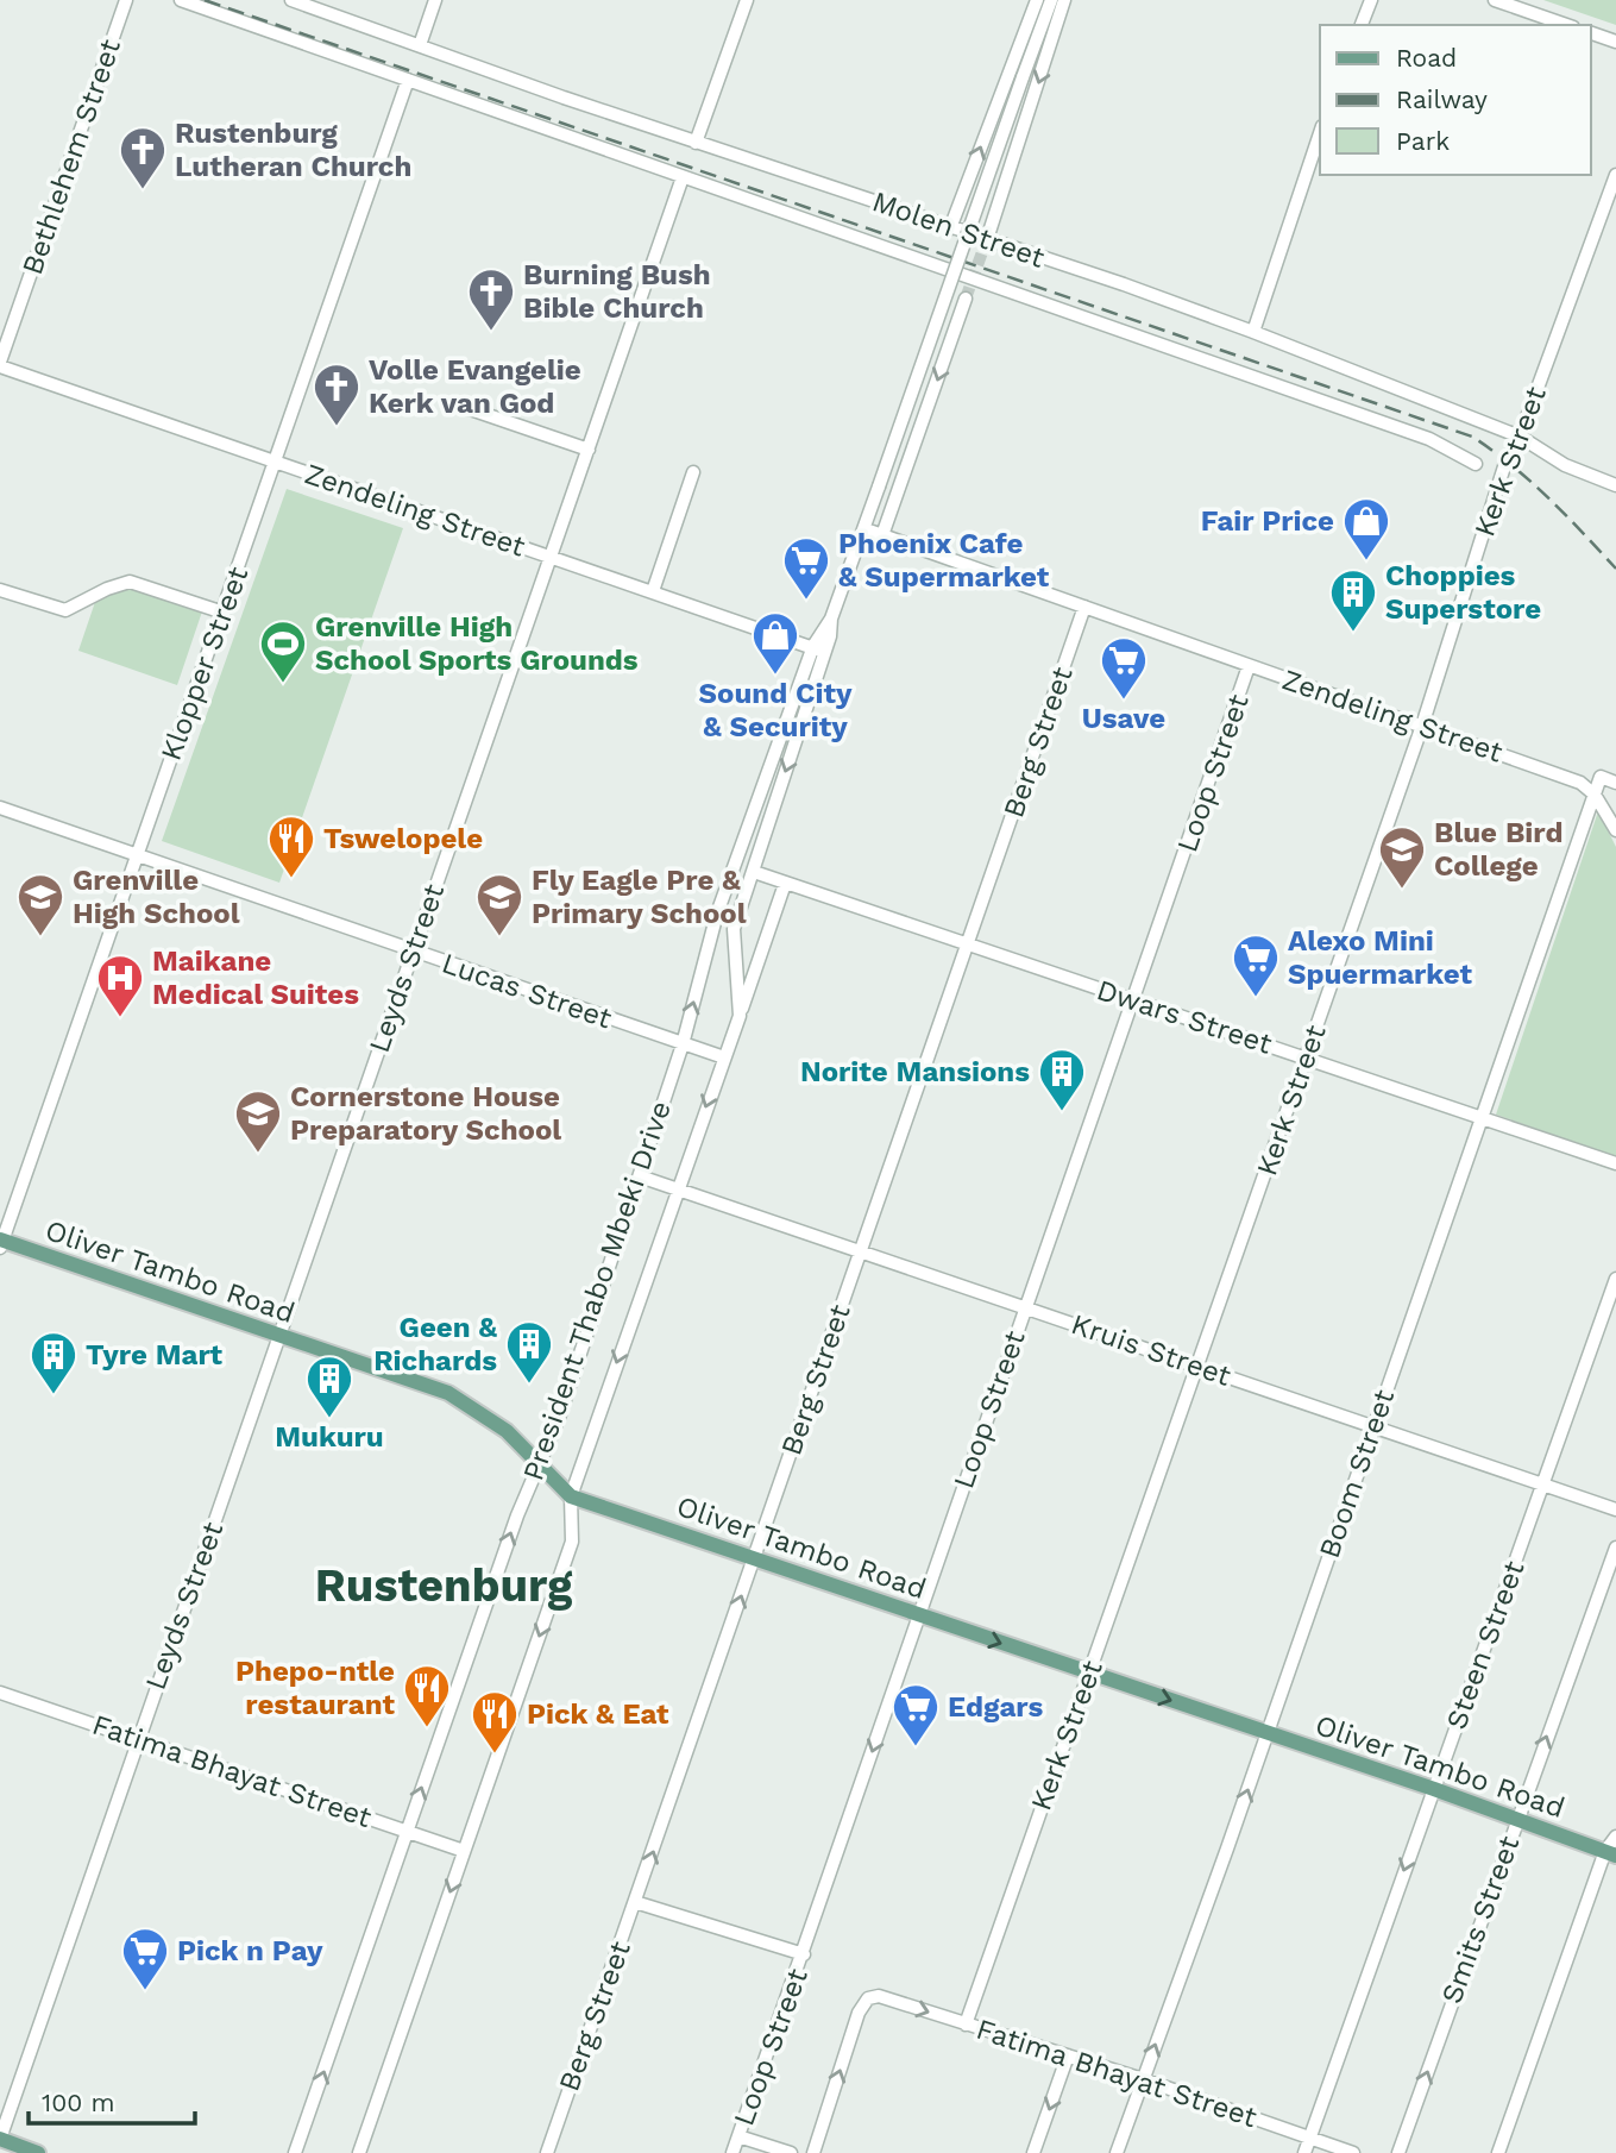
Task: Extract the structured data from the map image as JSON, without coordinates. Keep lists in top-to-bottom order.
{
  "streets": {
    "main road": ["Oliver Tambo Road"],
    "street": [
      "Bethlehem Street",
      "Molen Street",
      "Kerk Street",
      "Zendeling Street",
      "Klopper Street",
      "Berg Street",
      "Loop Street",
      "Leyds Street",
      "Lucas Street",
      "Dwars Street",
      "President Thabo Mbeki Drive",
      "Kruis Street",
      "Boom Street",
      "Steen Street",
      "Fatima Bhayat Street",
      "Smits Street"
    ]
  },
  "crossings": [
    ["Bethlehem Street", "Zendeling Street"],
    ["Molen Street", "Kerk Street"],
    ["Molen Street", "Klopper Street"],
    ["Molen Street", "Leyds Street"],
    ["Kerk Street", "Zendeling Street"],
    ["Kerk Street", "Dwars Street"],
    ["Kerk Street", "Oliver Tambo Road"],
    ["Kerk Street", "Kruis Street"],
    ["Kerk Street", "Fatima Bhayat Street"],
    ["Zendeling Street", "Klopper Street"],
    ["Zendeling Street", "Berg Street"],
    ["Zendeling Street", "Loop Street"],
    ["Zendeling Street", "Leyds Street"],
    ["Zendeling Street", "President Thabo Mbeki Drive"],
    ["Zendeling Street", "Boom Street"],
    ["Klopper Street", "Lucas Street"],
    ["Klopper Street", "Oliver Tambo Road"],
    ["Berg Street", "Dwars Street"],
    ["Berg Street", "Oliver Tambo Road"],
    ["Berg Street", "Kruis Street"],
    ["Loop Street", "Dwars Street"],
    ["Loop Street", "Oliver Tambo Road"],
    ["Loop Street", "Kruis Street"],
    ["Leyds Street", "Lucas Street"],
    ["Leyds Street", "Oliver Tambo Road"],
    ["Leyds Street", "Fatima Bhayat Street"],
    ["Lucas Street", "President Thabo Mbeki Drive"],
    ["Dwars Street", "President Thabo Mbeki Drive"],
    ["Dwars Street", "Boom Street"],
    ["Oliver Tambo Road", "President Thabo Mbeki Drive"],
    ["Oliver Tambo Road", "Boom Street"],
    ["Oliver Tambo Road", "Steen Street"],
    ["Oliver Tambo Road", "Smits Street"],
    ["President Thabo Mbeki Drive", "Kruis Street"],
    ["President Thabo Mbeki Drive", "Fatima Bhayat Street"],
    ["Kruis Street", "Boom Street"],
    ["Kruis Street", "Steen Street"],
    ["Boom Street", "Fatima Bhayat Street"],
    ["Steen Street", "Fatima Bhayat Street"]
  ],
  "one_way": ["Steen Street"],
  "districts": ["Rustenburg"],
  "places": {
    "church": ["Rustenburg Lutheran Church", "Burning Bush Bible Church", "Volle Evangelie Kerk van God"],
    "shop": ["Fair Price", "Sound City & Security"],
    "supermarket": [
      "Phoenix Cafe & Supermarket",
      "Usave",
      "Alexo Mini Spuermarket",
      "Edgars",
      "Pick n Pay"
    ],
    "building": [
      "Choppies Superstore",
      "Norite Mansions",
      "Geen & Richards",
      "Tyre Mart",
      "Mukuru"
    ],
    "sports": ["Grenville High School Sports Grounds"],
    "restaurant": ["Tswelopele", "Phepo-ntle restaurant", "Pick & Eat"],
    "school or university": [
      "Blue Bird College",
      "Grenville High School",
      "Fly Eagle Pre & Primary School",
      "Cornerstone House Preparatory School"
    ],
    "hospital": ["Maikane Medical Suites"]
  },
  "legend": ["Road", "Railway", "Park"],
  "scale_bar": "100 m"
}
